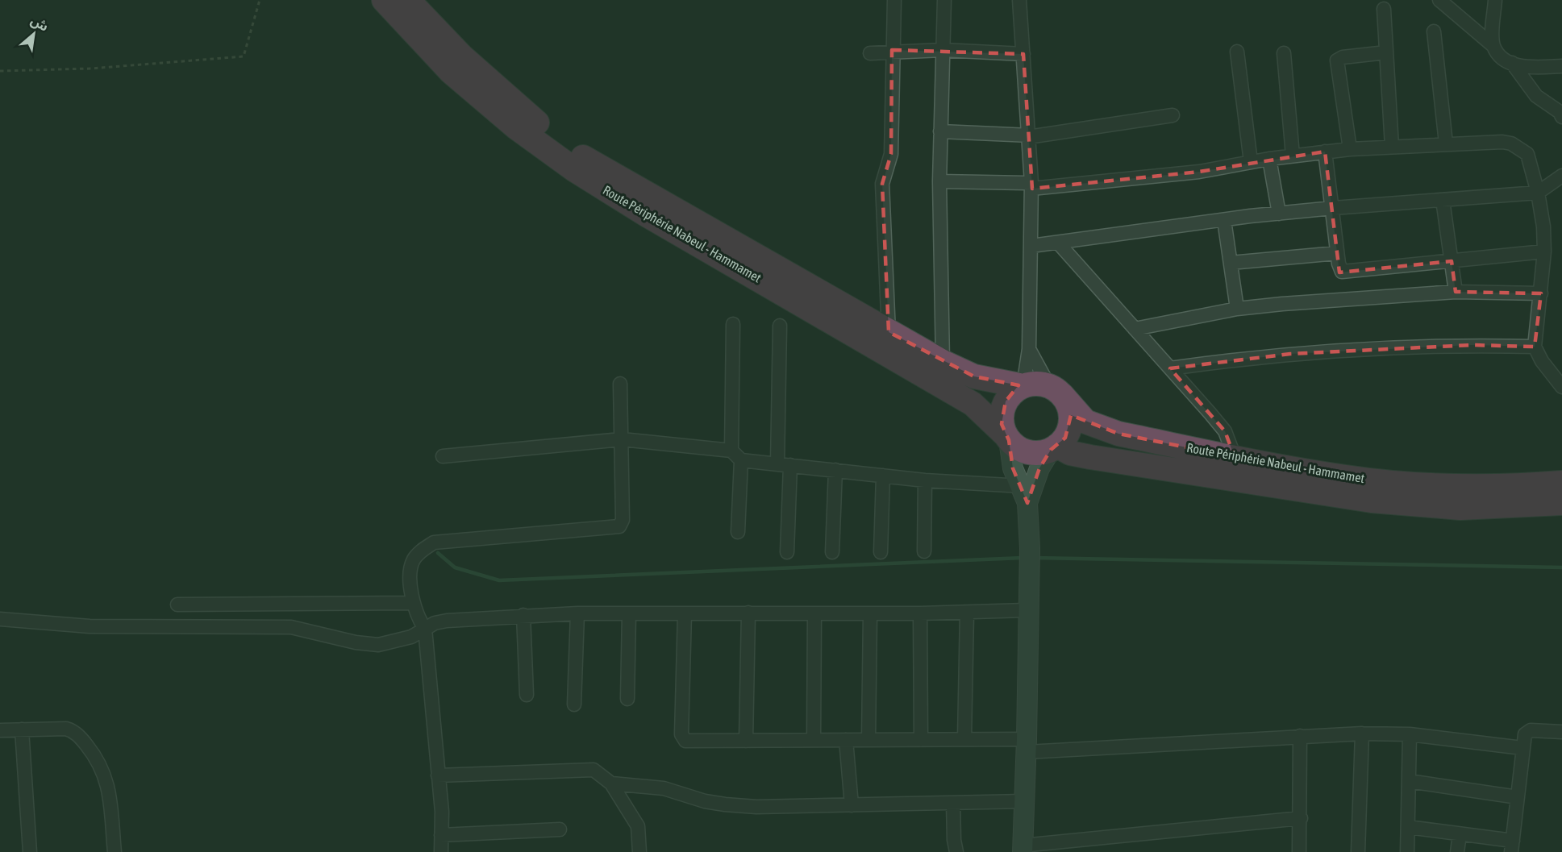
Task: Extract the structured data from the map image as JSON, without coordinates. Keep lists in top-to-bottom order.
{
  "streets": {
    "highway": ["Route Périphérie Nabeul - Hammamet"]
  },
  "north": "top right"
}
